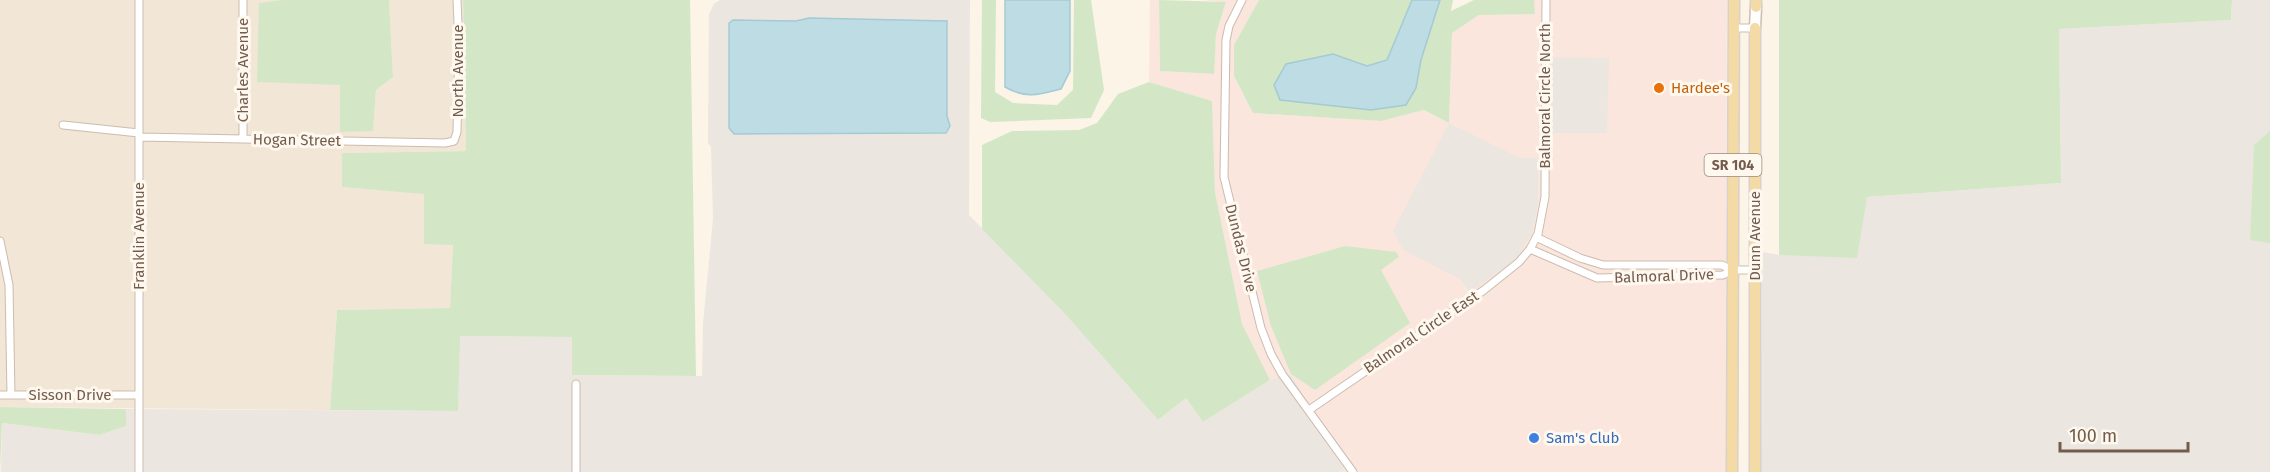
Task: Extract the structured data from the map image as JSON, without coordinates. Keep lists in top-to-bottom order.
{
  "streets": {
    "main road": ["SR 104", "Dunn Avenue"],
    "street": [
      "Charles Avenue",
      "North Avenue",
      "Balmoral Circle North",
      "Hogan Street",
      "Franklin Avenue",
      "Dundas Drive",
      "Balmoral Drive",
      "Balmoral Circle East",
      "Sisson Drive"
    ]
  },
  "crossings": [
    ["Charles Avenue", "Hogan Street"],
    ["North Avenue", "Hogan Street"],
    ["Balmoral Circle North", "Balmoral Drive"],
    ["Balmoral Circle North", "Balmoral Circle East"],
    ["Hogan Street", "Franklin Avenue"],
    ["Franklin Avenue", "Sisson Drive"],
    ["Dunn Avenue", "Balmoral Drive"],
    ["Dundas Drive", "Balmoral Circle East"],
    ["Balmoral Drive", "Balmoral Circle East"]
  ],
  "places": ["Hardee's", "Sam's Club"],
  "scale_bar": "100 m"
}
